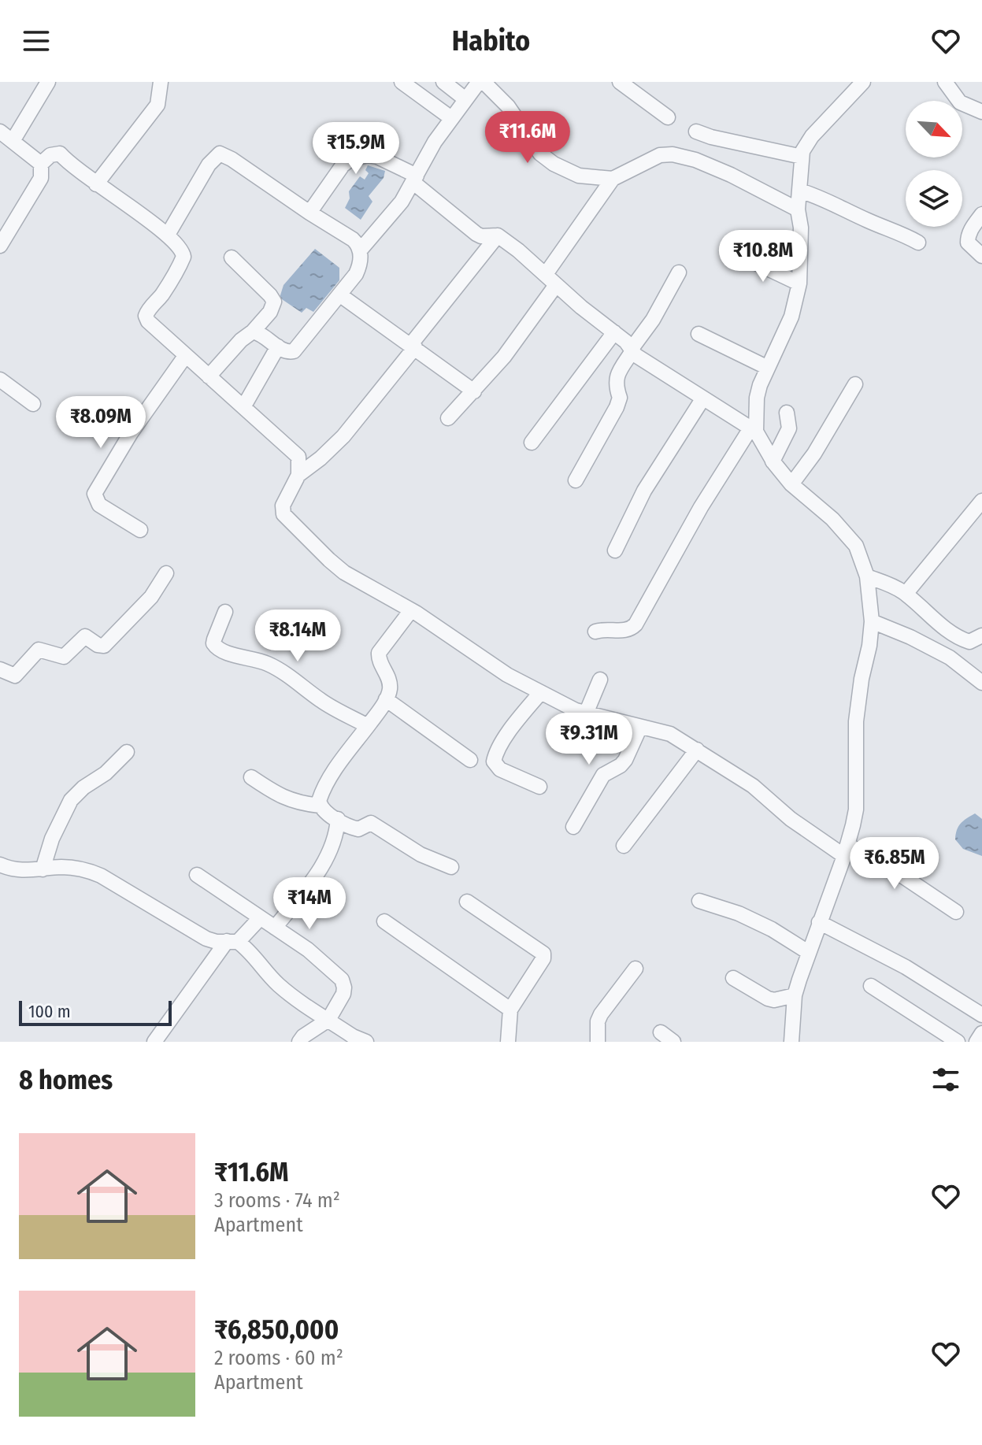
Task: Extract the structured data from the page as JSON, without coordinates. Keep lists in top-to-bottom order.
{
  "scale_bar": "100 m",
  "north": "bottom right",
  "page": {
    "header": "Habito",
    "price": [
      "₹11.6M",
      "₹15.9M",
      "₹10.8M",
      "₹8.09M",
      "₹8.14M",
      "₹9.31M",
      "₹6.85M",
      "₹14M"
    ],
    "scale": "100 m",
    "heading": "8 homes",
    "list": [
      {
        "name": "₹11.6M",
        "note": "3 rooms · 74 m² · Apartment"
      },
      {
        "name": "₹6,850,000",
        "note": "2 rooms · 60 m² · Apartment"
      }
    ]
  }
}
